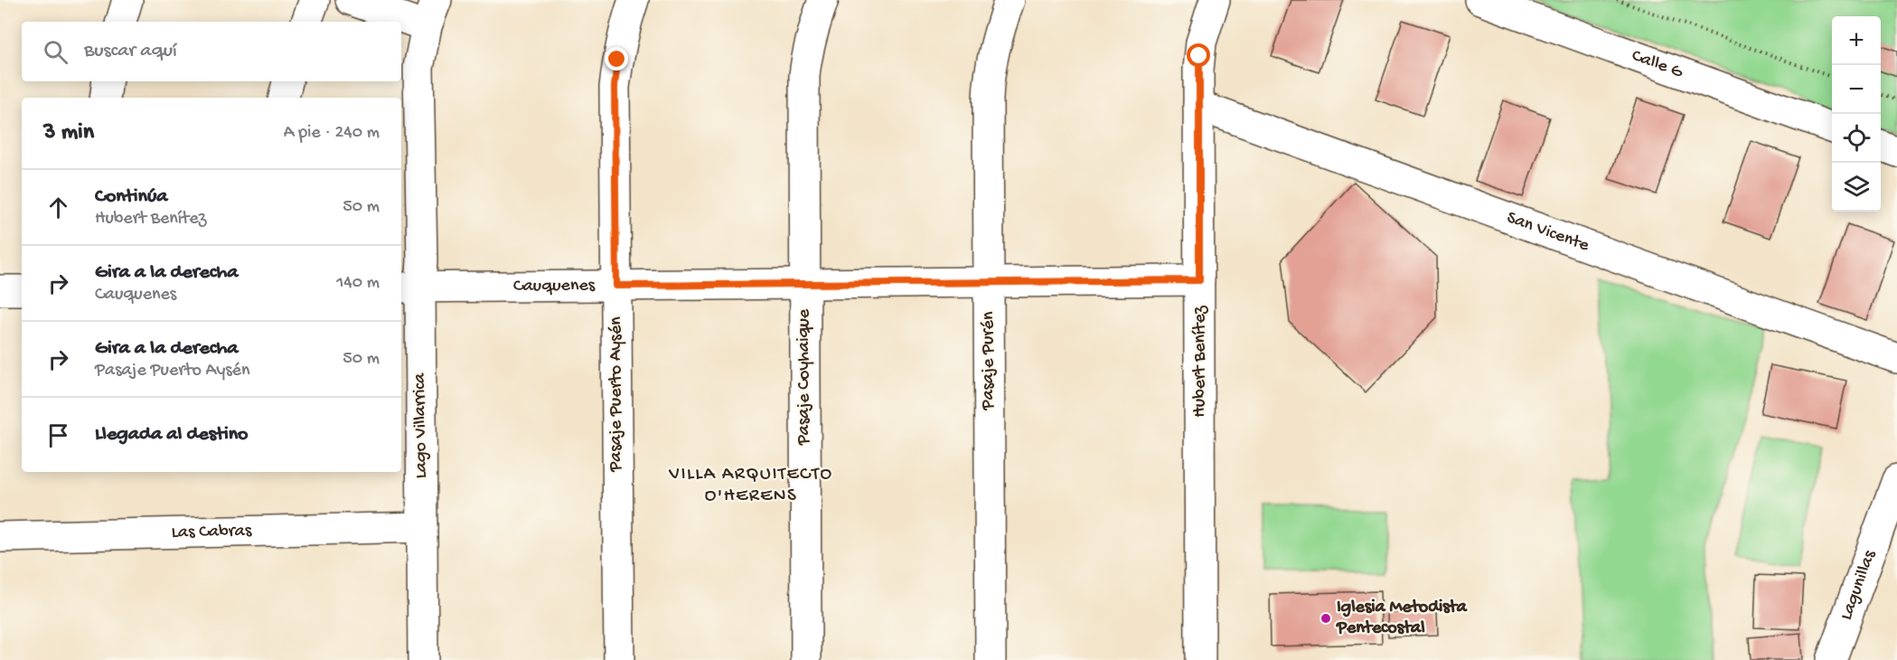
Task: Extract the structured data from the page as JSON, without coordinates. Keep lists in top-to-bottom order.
{
  "streets": {
    "street": [
      "Calle G",
      "San Vicente",
      "Cauquenes",
      "Pasaje Purén",
      "Hubert Benítez",
      "Pasaje Coyhaique",
      "Pasaje Puerto Aysén",
      "Lago Villarrica",
      "Las Cabras",
      "Lagunillas"
    ]
  },
  "crossings": [
    ["San Vicente", "Hubert Benítez"],
    ["Cauquenes", "Pasaje Purén"],
    ["Cauquenes", "Hubert Benítez"],
    ["Cauquenes", "Pasaje Coyhaique"],
    ["Cauquenes", "Pasaje Puerto Aysén"],
    ["Cauquenes", "Lago Villarrica"],
    ["Lago Villarrica", "Las Cabras"]
  ],
  "districts": ["VILLA ARQUITECTO O'HERENS"],
  "places": ["Iglesia Metodista Pentecostal"],
  "page": {
    "map_buttons": ["+", "−"],
    "search": "Buscar aquí",
    "heading": ["3 min", "A pie · 240 m"],
    "list": [
      ["Continúa", "Hubert Benítez", "50 m"],
      ["Gira a la derecha", "Cauquenes", "140 m"],
      ["Gira a la derecha", "Pasaje Puerto Aysén", "50 m"],
      "Llegada al destino"
    ]
  }
}
